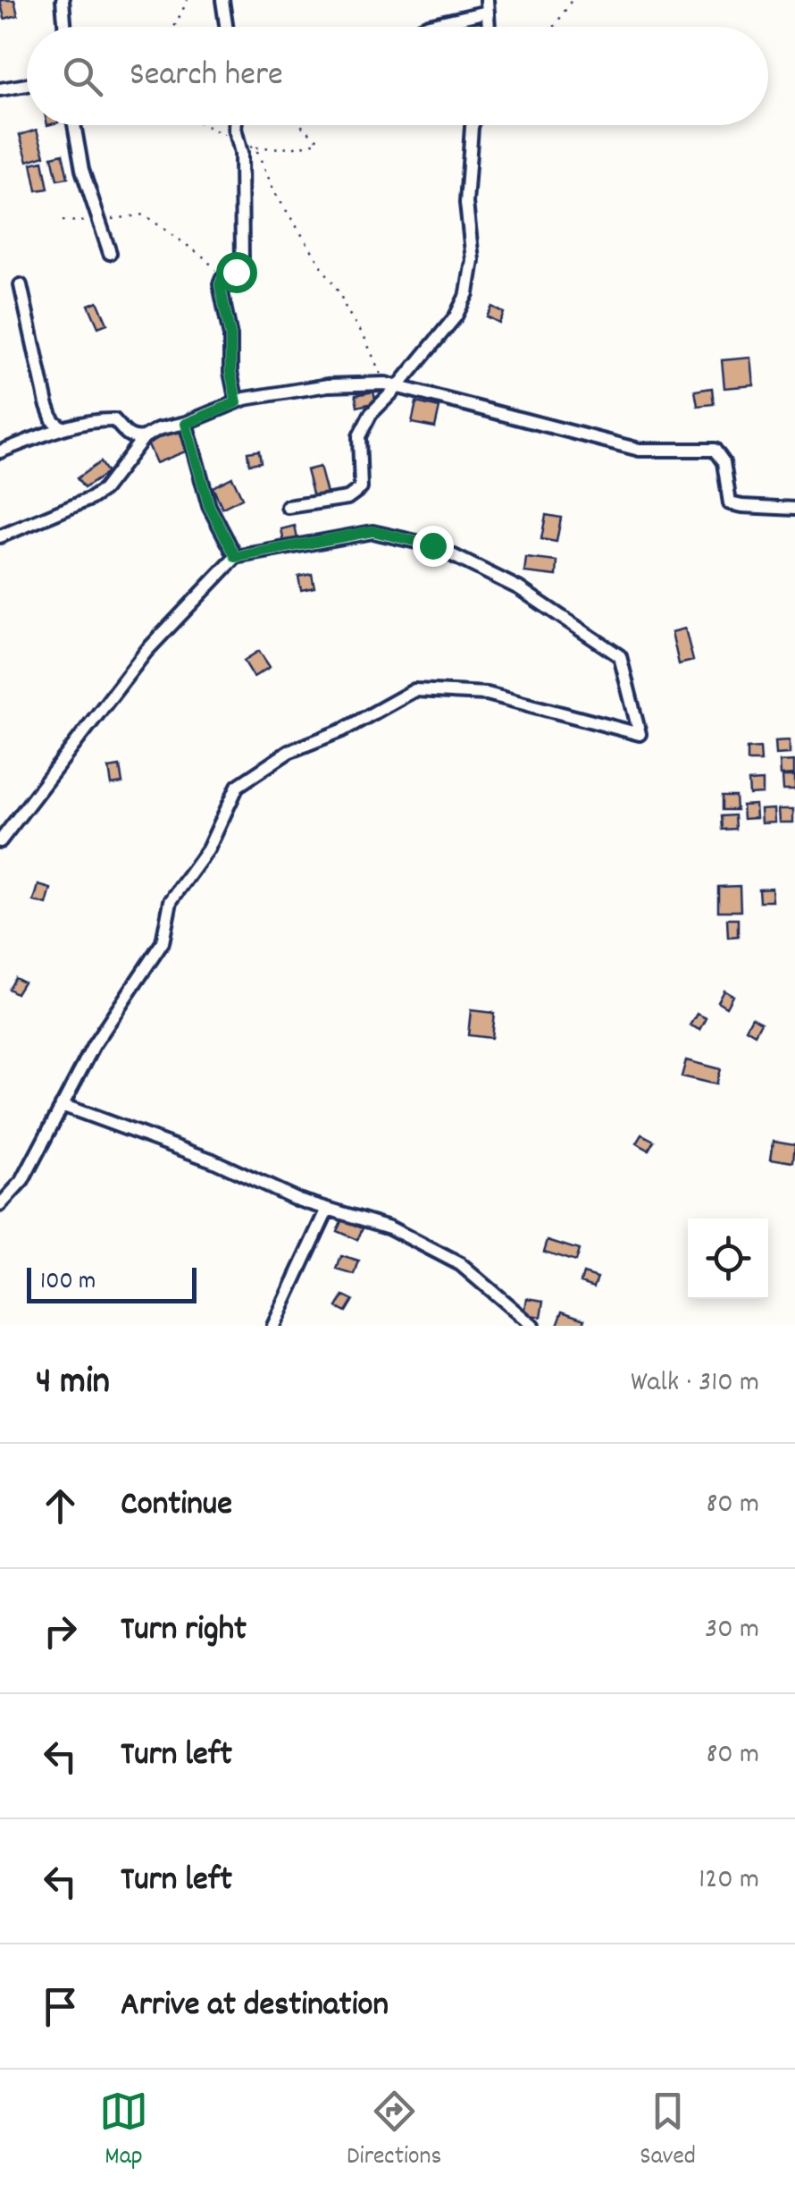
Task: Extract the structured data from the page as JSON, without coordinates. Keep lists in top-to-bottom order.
{
  "scale_bar": "100 m",
  "page": {
    "search": "Search here",
    "scale": "100 m",
    "heading": ["4 min", "Walk · 310 m"],
    "list": [
      ["Continue", "80 m"],
      ["Turn right", "30 m"],
      ["Turn left", "80 m"],
      ["Turn left", "120 m"],
      "Arrive at destination"
    ],
    "nav": ["Map", "Directions", "Saved"]
  }
}
